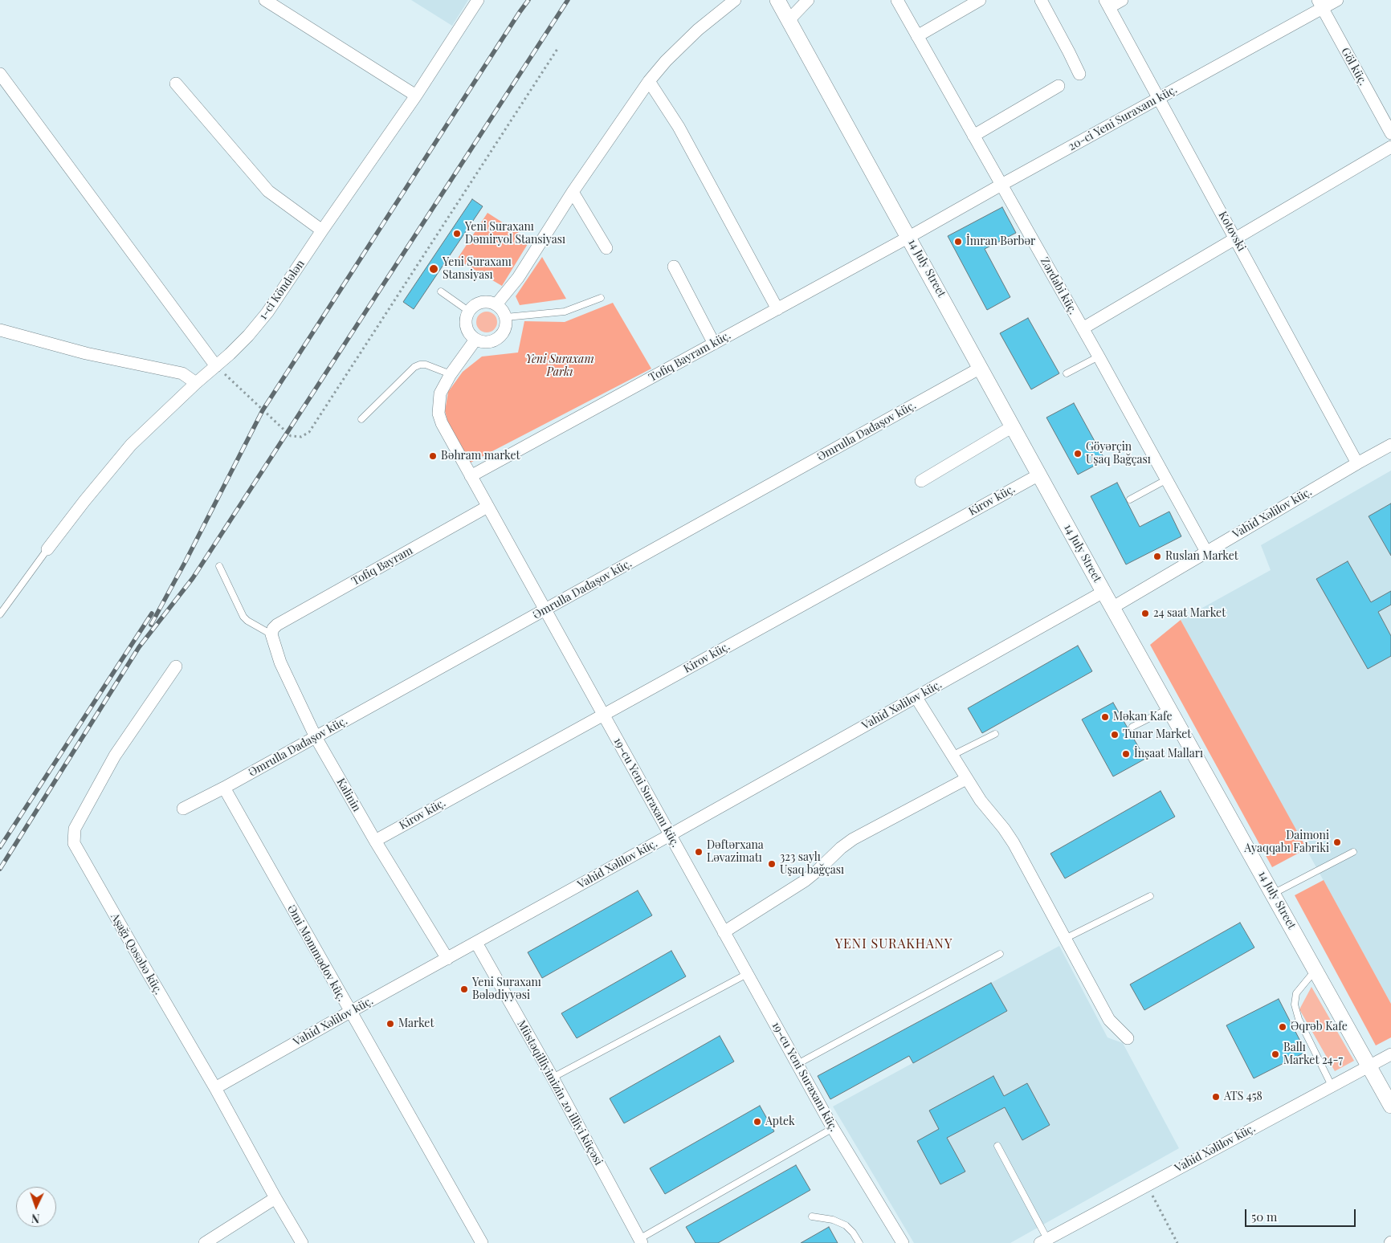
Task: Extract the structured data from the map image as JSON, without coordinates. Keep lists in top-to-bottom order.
{
  "streets": {
    "street": [
      "Göl küç.",
      "20-ci Yeni Suraxanı küç.",
      "Kotovski",
      "14 July Street",
      "Zərdabi küç.",
      "1-ci Köndələn",
      "Tofiq Bayram küç.",
      "Əmrulla Dadaşov küç.",
      "Kirov küç.",
      "Vahid Xəlilov küç.",
      "Tofiq Bayram",
      "19-cu Yeni Suraxanı küç.",
      "Kalinin",
      "Əmi Məmmədov küç.",
      "Aşağı Qəsəbə küç.",
      "Müstəqilliyimizin 20 illiyi küçəsi"
    ]
  },
  "crossings": [
    ["Göl küç.", "20-ci Yeni Suraxanı küç."],
    ["20-ci Yeni Suraxanı küç.", "Kotovski"],
    ["20-ci Yeni Suraxanı küç.", "14 July Street"],
    ["20-ci Yeni Suraxanı küç.", "Zərdabi küç."],
    ["20-ci Yeni Suraxanı küç.", "Tofiq Bayram küç."],
    ["Kotovski", "Vahid Xəlilov küç."],
    ["14 July Street", "Tofiq Bayram küç."],
    ["14 July Street", "Əmrulla Dadaşov küç."],
    ["14 July Street", "Kirov küç."],
    ["14 July Street", "Vahid Xəlilov küç."],
    ["Zərdabi küç.", "Vahid Xəlilov küç."],
    ["Tofiq Bayram küç.", "19-cu Yeni Suraxanı küç."],
    ["Əmrulla Dadaşov küç.", "19-cu Yeni Suraxanı küç."],
    ["Əmrulla Dadaşov küç.", "Kalinin"],
    ["Əmrulla Dadaşov küç.", "Əmi Məmmədov küç."],
    ["Kirov küç.", "19-cu Yeni Suraxanı küç."],
    ["Kirov küç.", "Kalinin"],
    ["Vahid Xəlilov küç.", "19-cu Yeni Suraxanı küç."],
    ["Vahid Xəlilov küç.", "Kalinin"],
    ["Vahid Xəlilov küç.", "Əmi Məmmədov küç."],
    ["Vahid Xəlilov küç.", "Aşağı Qəsəbə küç."],
    ["Vahid Xəlilov küç.", "Müstəqilliyimizin 20 illiyi küçəsi"],
    ["Tofiq Bayram", "19-cu Yeni Suraxanı küç."],
    ["Tofiq Bayram", "Kalinin"]
  ],
  "districts": ["YENI SURAKHANY"],
  "parks": ["Yeni Suraxanı Parkı"],
  "places": [
    "Yeni Suraxanı Dəmiryol Stansiyası",
    "İmran Bərbər",
    "Yeni Suraxanı Stansiyası",
    "Göyərçin Uşaq Bağçası",
    "Bәhram market",
    "Ruslan Market",
    "24 saat Market",
    "Məkan Kafe",
    "Tunar Market",
    "İnşaat Malları",
    "Daimoni Ayaqqabı Fabriki",
    "Dəftərxana Ləvazimatı",
    "323 saylı Uşaq bağçası",
    "Yeni Suraxanı Bələdiyyəsi",
    "Market",
    "Əqrəb Kafe",
    "Ballı Market 24-7",
    "ATS 458",
    "Aptek"
  ],
  "scale_bar": "50 m",
  "north": "bottom"
}
